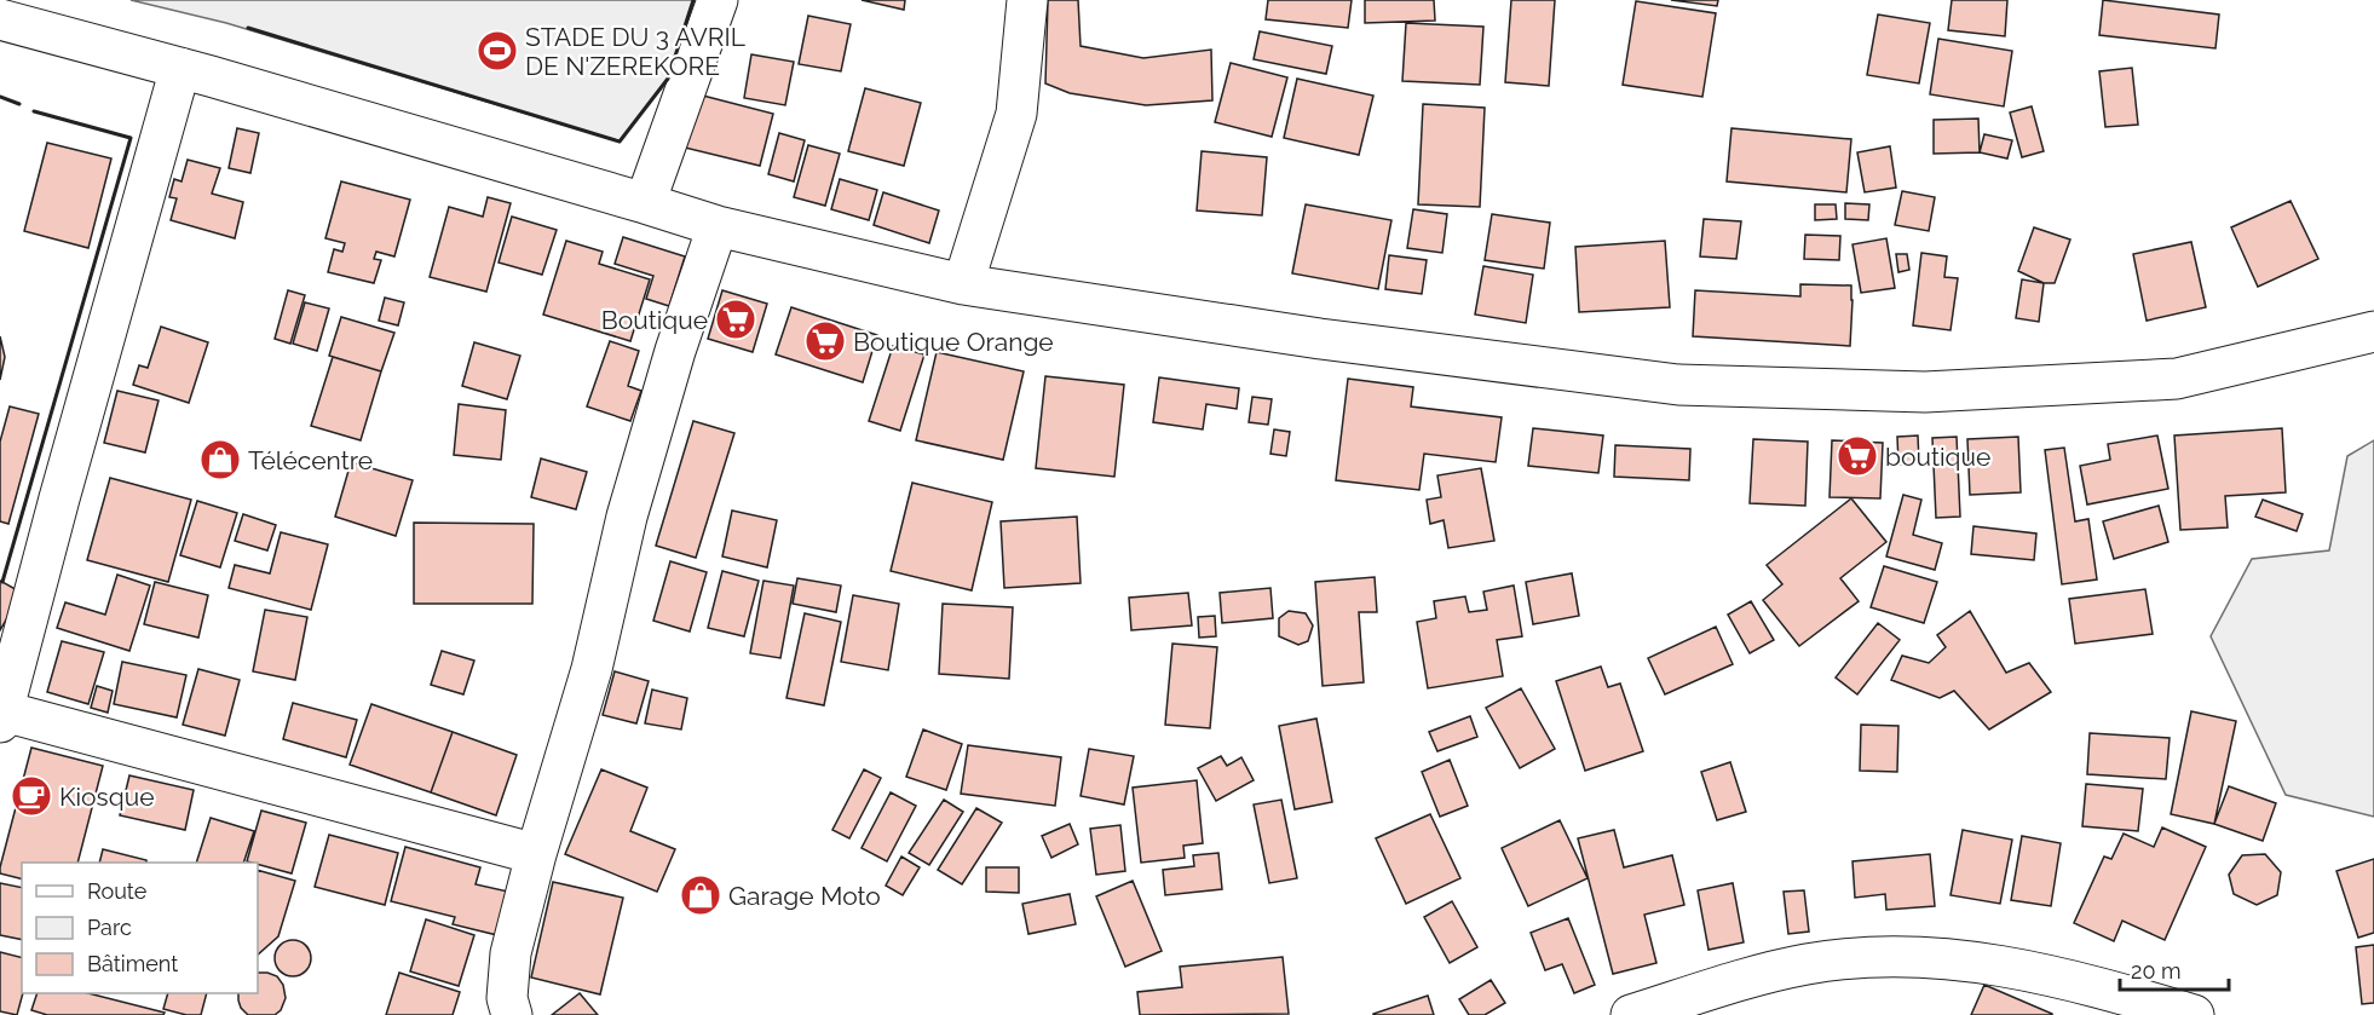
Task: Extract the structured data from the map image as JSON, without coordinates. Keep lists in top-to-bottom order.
{
  "places": {
    "sports": ["STADE DU 3 AVRIL DE N'ZEREKORE"],
    "supermarket": ["Boutique", "Boutique Orange", "boutique"],
    "shop": ["Télécentre", "Garage Moto"],
    "cafe": ["Kiosque"]
  },
  "legend": ["Route", "Parc", "Bâtiment"],
  "scale_bar": "20 m"
}
